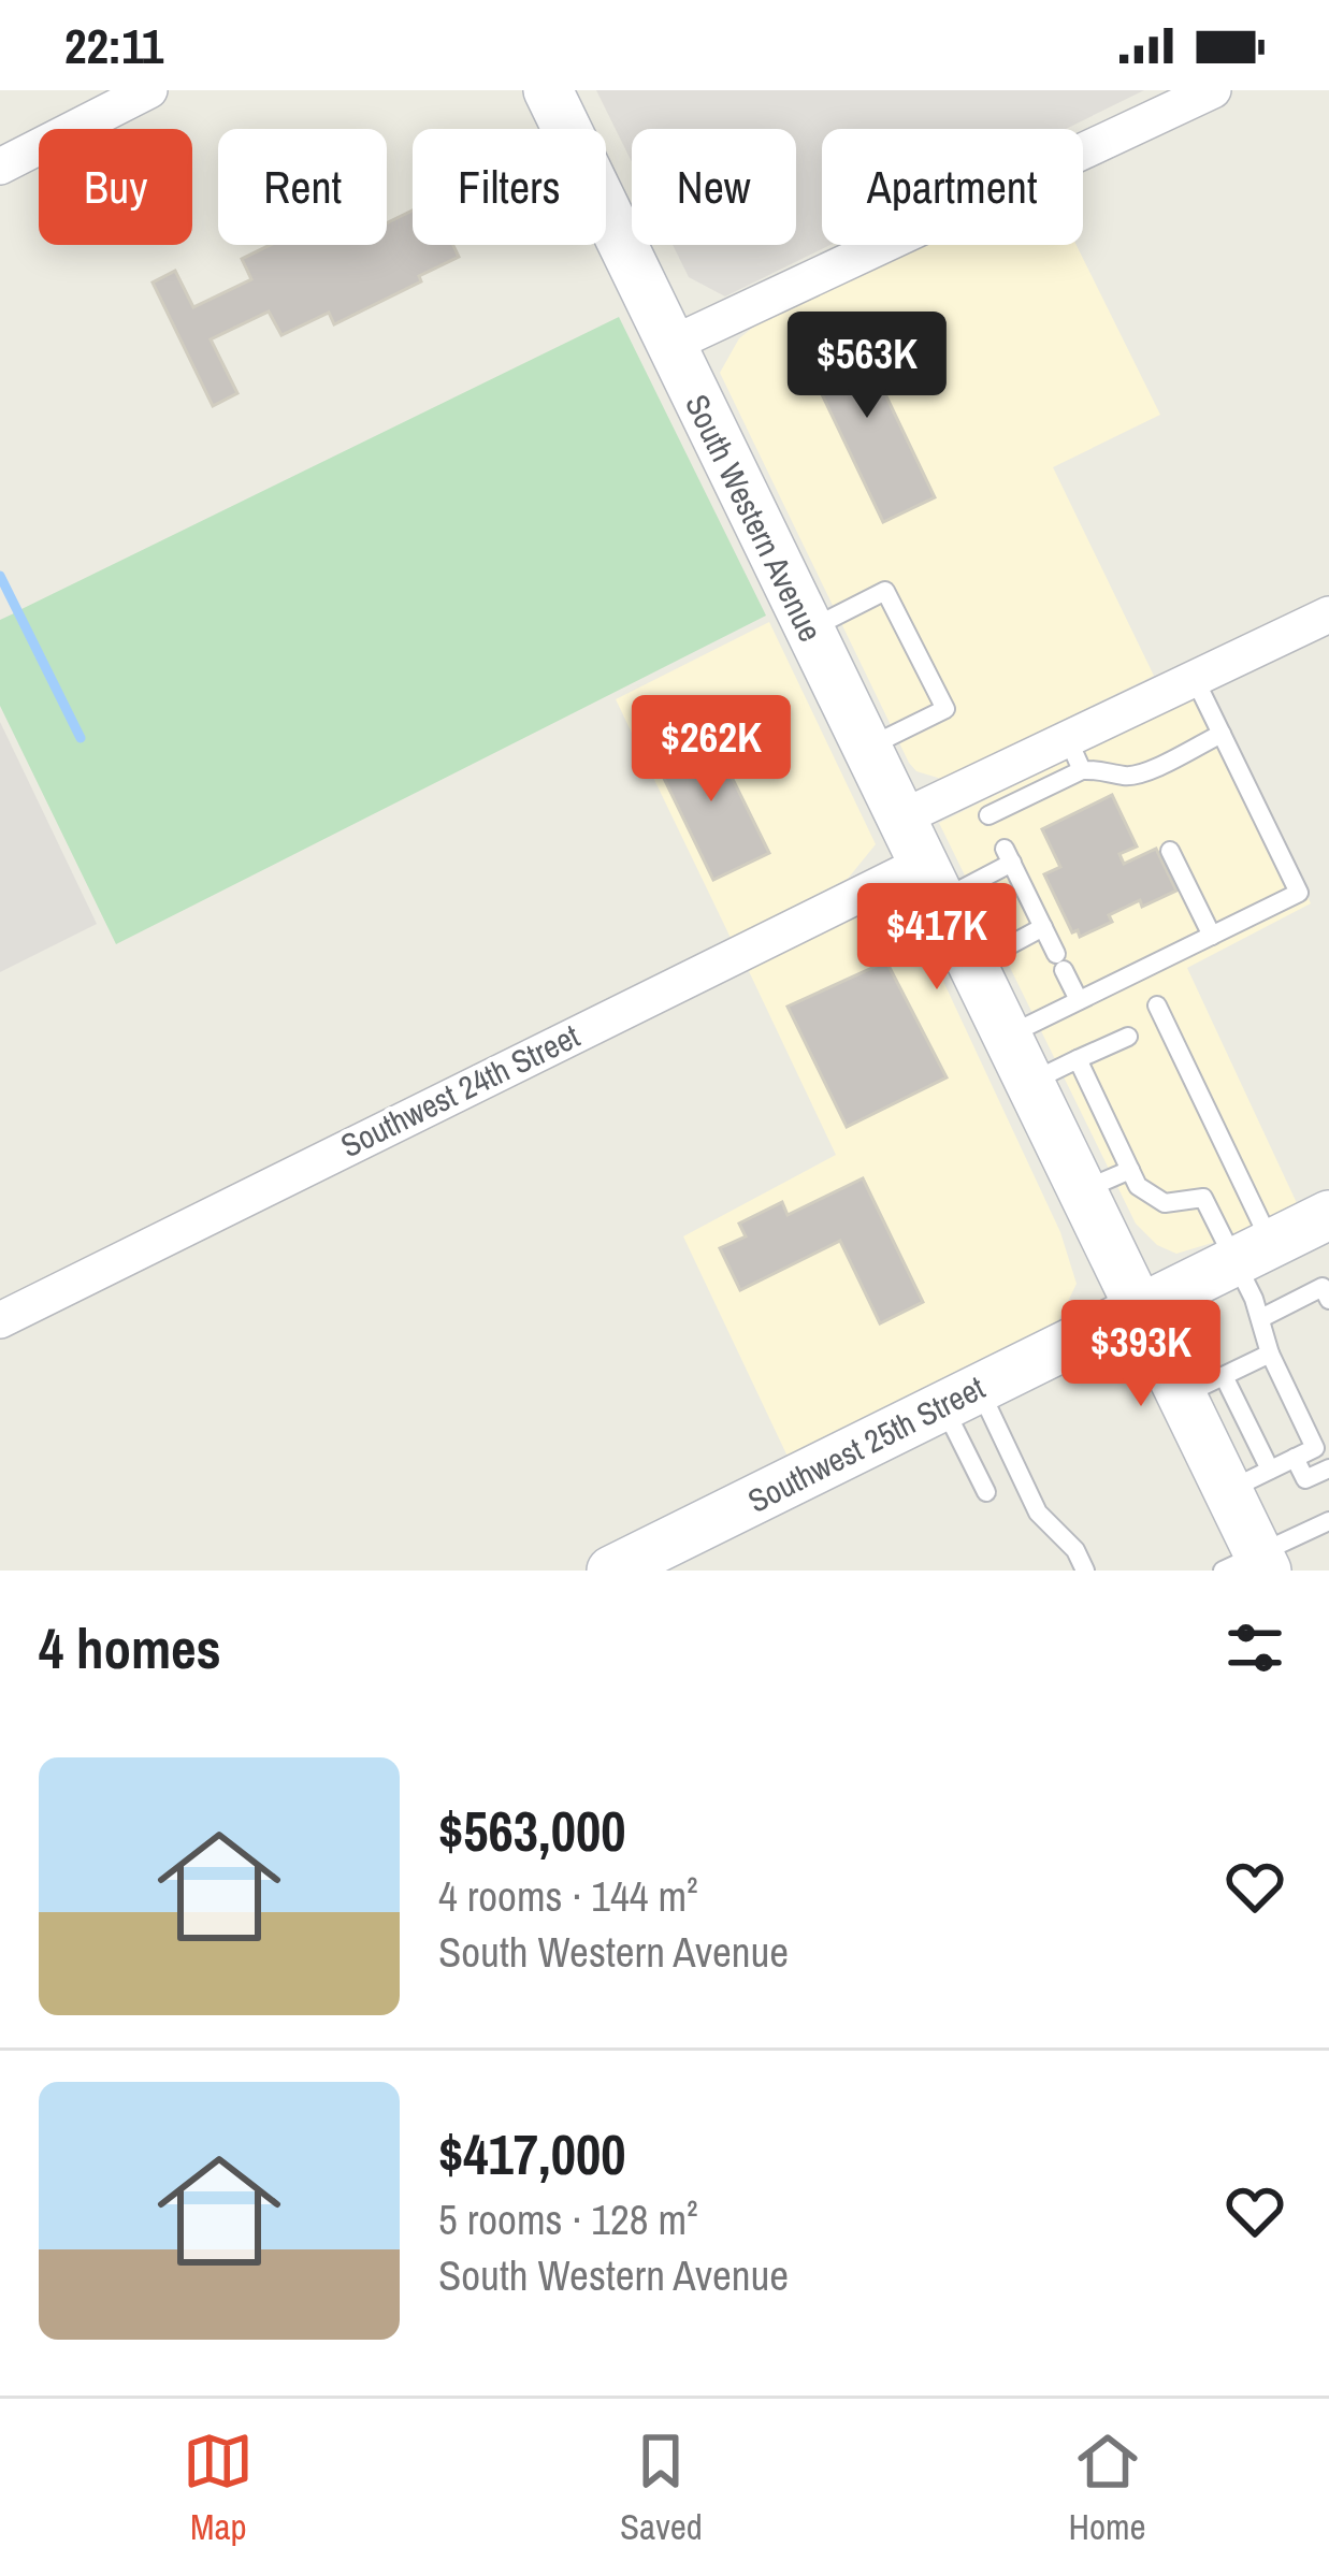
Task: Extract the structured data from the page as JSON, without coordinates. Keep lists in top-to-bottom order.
{
  "streets": {
    "main road": ["South Western Avenue", "Southwest 25th Street"],
    "street": ["Southwest 24th Street"]
  },
  "crossings": [
    ["South Western Avenue", "Southwest 24th Street"],
    ["South Western Avenue", "Southwest 25th Street"]
  ],
  "page": {
    "status": "22:11",
    "chip": [
      "Buy",
      "Rent",
      "Filters",
      "New",
      "Apartment"
    ],
    "price": [
      "$563K",
      "$262K",
      "$417K",
      "$393K"
    ],
    "heading": "4 homes",
    "list": [
      {
        "name": "$563,000",
        "note": "4 rooms · 144 m² · South Western Avenue"
      },
      {
        "name": "$417,000",
        "note": "5 rooms · 128 m² · South Western Avenue"
      }
    ],
    "tabs": ["Map", "Saved", "Home"]
  }
}
